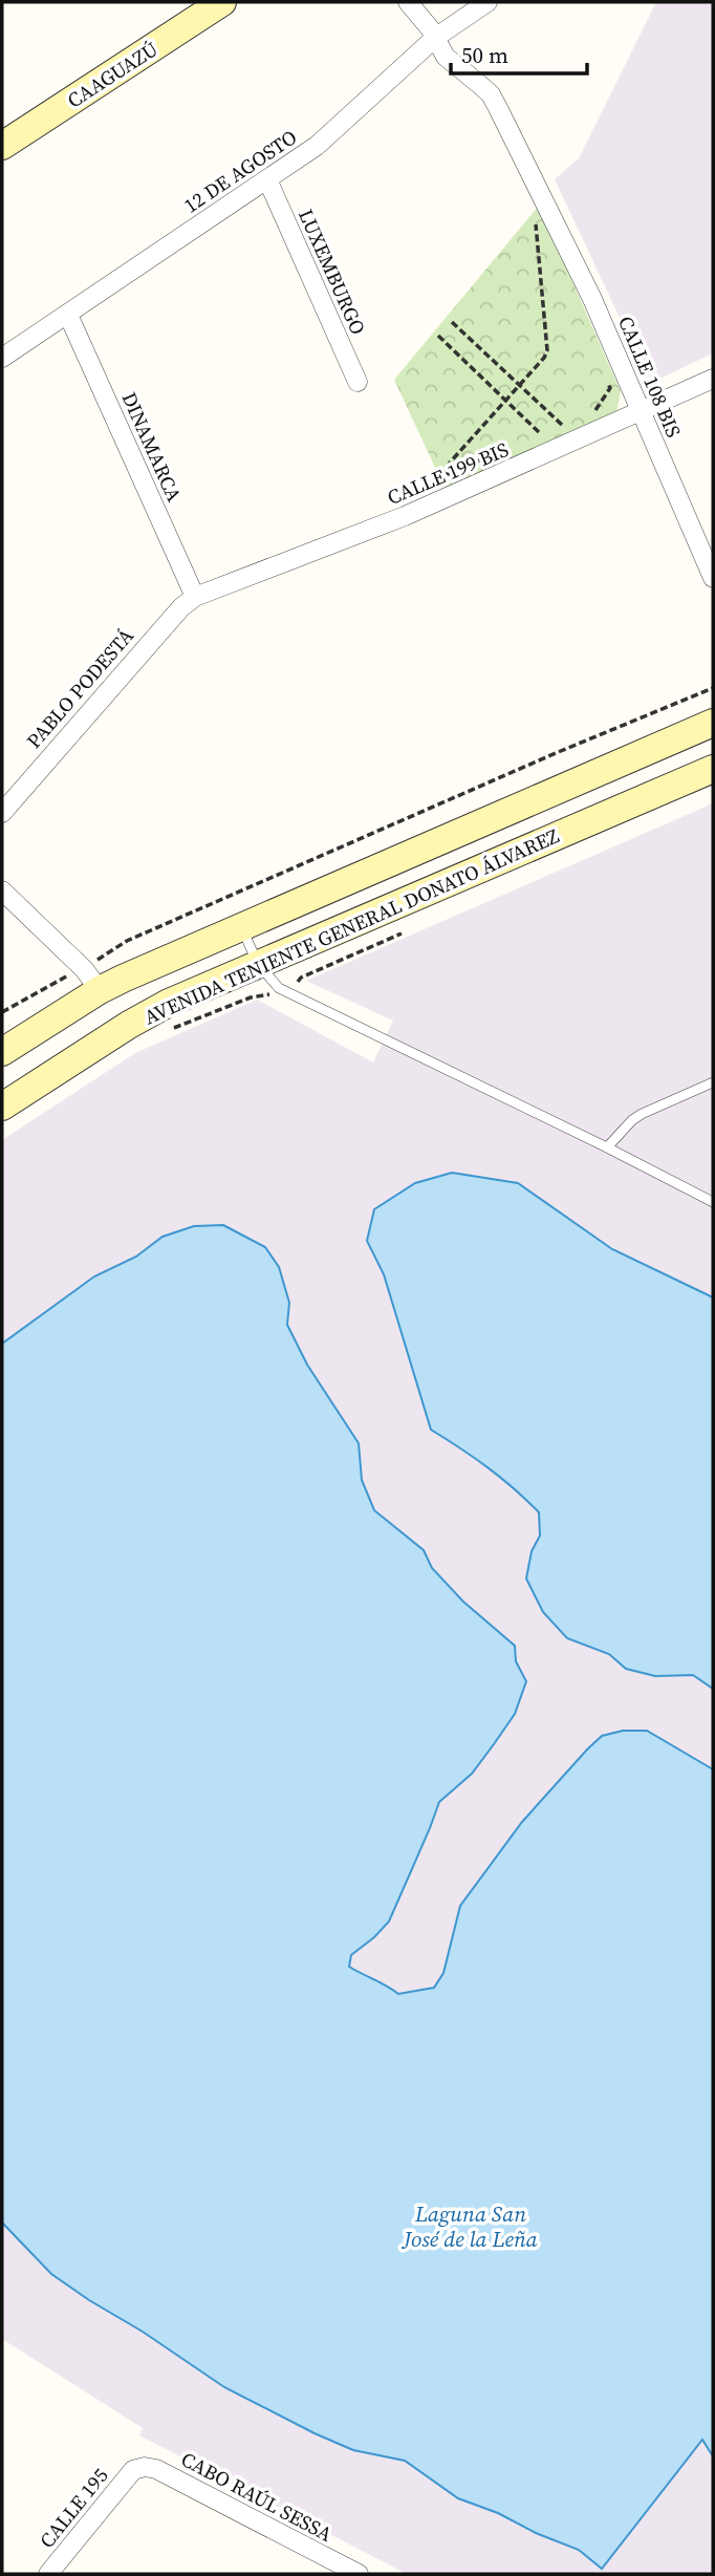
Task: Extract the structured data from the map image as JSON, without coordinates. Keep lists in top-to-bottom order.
{
  "streets": {
    "main road": ["CAAGUAZÚ", "AVENIDA TENIENTE GENERAL DONATO ÁLVAREZ"],
    "street": [
      "12 DE AGOSTO",
      "LUXEMBURGO",
      "CALLE 108 BIS",
      "DINAMARCA",
      "CALLE 199 BIS",
      "PABLO PODESTÁ",
      "CABO RAÚL SESSA",
      "CALLE 195"
    ]
  },
  "crossings": [
    ["12 DE AGOSTO", "LUXEMBURGO"],
    ["12 DE AGOSTO", "CALLE 108 BIS"],
    ["12 DE AGOSTO", "DINAMARCA"],
    ["CALLE 108 BIS", "CALLE 199 BIS"],
    ["DINAMARCA", "CALLE 199 BIS"],
    ["DINAMARCA", "PABLO PODESTÁ"],
    ["CALLE 199 BIS", "PABLO PODESTÁ"],
    ["CABO RAÚL SESSA", "CALLE 195"]
  ],
  "water": ["Laguna San José de la Leña"],
  "scale_bar": "50 m"
}
